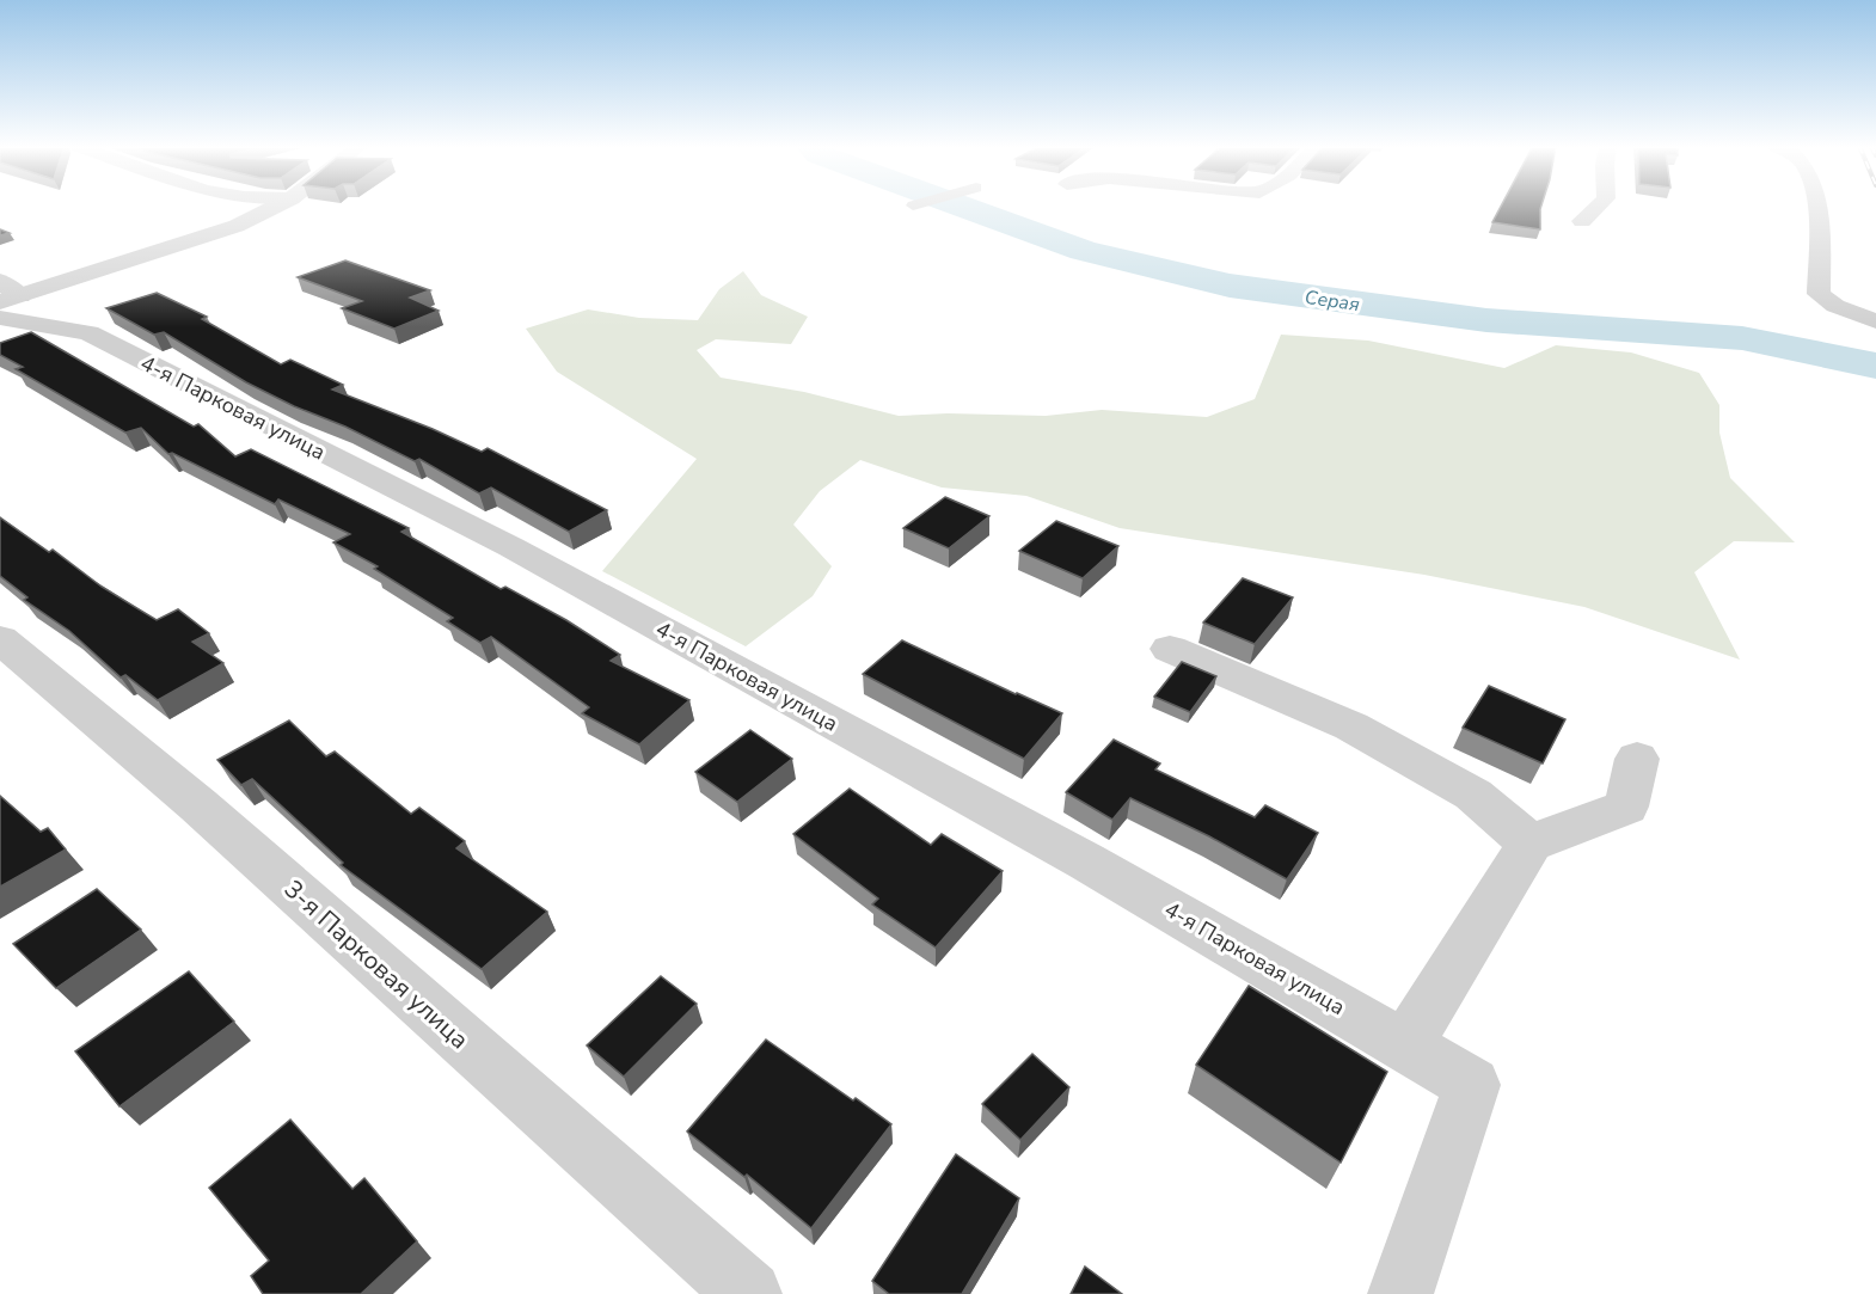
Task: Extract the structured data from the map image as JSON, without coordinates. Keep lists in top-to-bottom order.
{
  "streets": {
    "street": ["4-я Парковая улица", "3-я Парковая улица"]
  },
  "water": ["Серая"]
}
